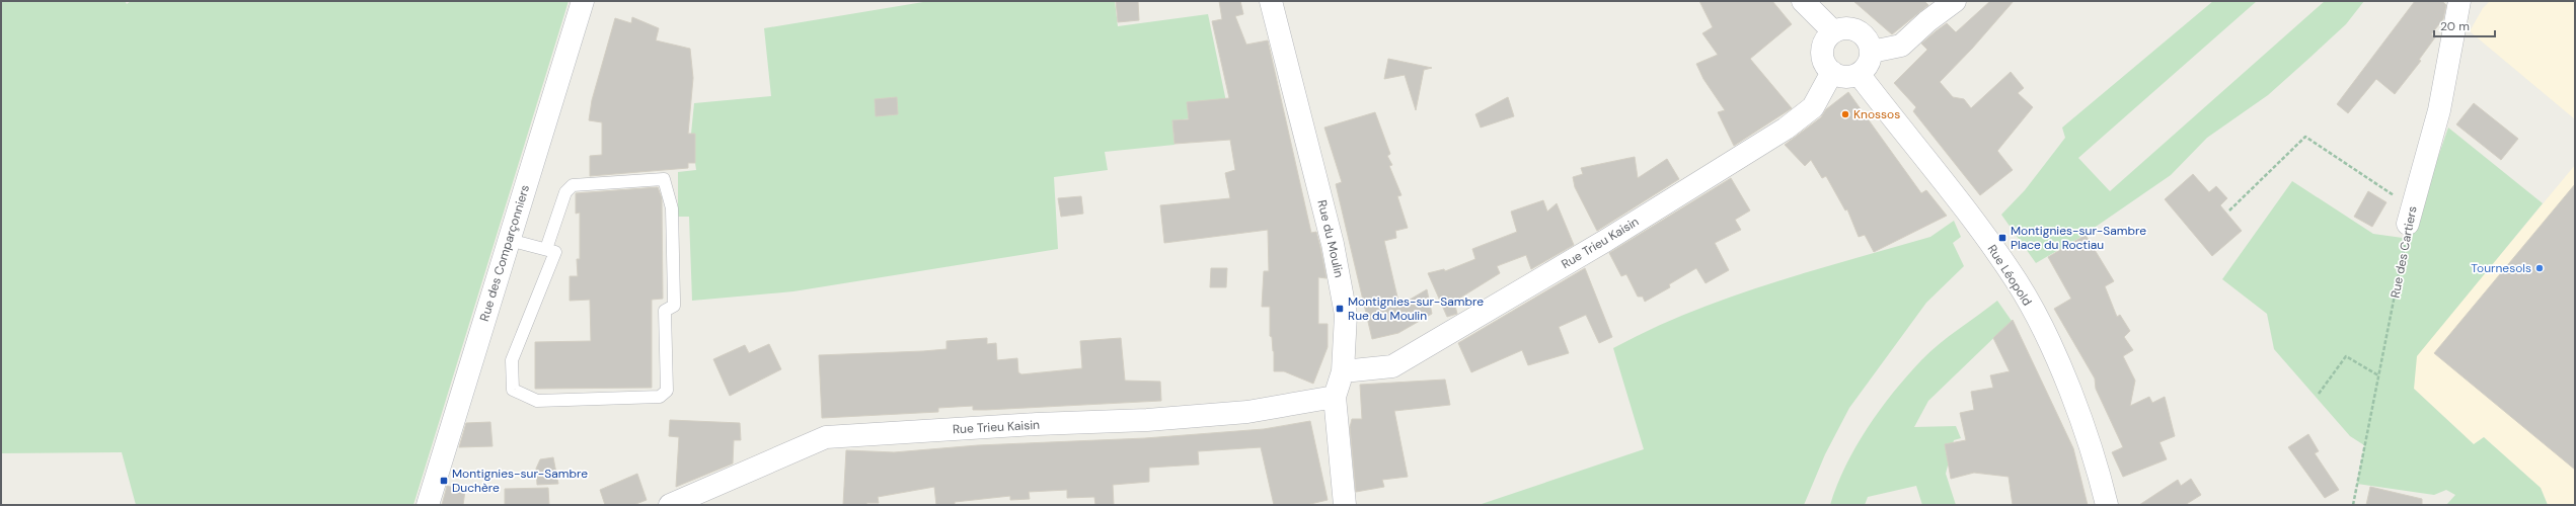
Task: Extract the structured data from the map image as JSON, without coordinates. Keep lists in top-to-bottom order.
{
  "streets": {
    "street": [
      "Rue du Moulin",
      "Rue Trieu Kaisin",
      "Rue des Cartiers",
      "Rue des Comparçonniers",
      "Rue Léopold"
    ]
  },
  "crossings": [
    ["Rue du Moulin", "Rue Trieu Kaisin"],
    ["Rue Trieu Kaisin", "Rue Léopold"]
  ],
  "places": {
    "other": ["Knossos", "Tournesols"],
    "transit": ["Montignies-sur-Sambre Place du Roctiau", "Montignies-sur-Sambre Rue du Moulin", "Montignies-sur-Sambre Duchère"]
  },
  "scale_bar": "20 m"
}
